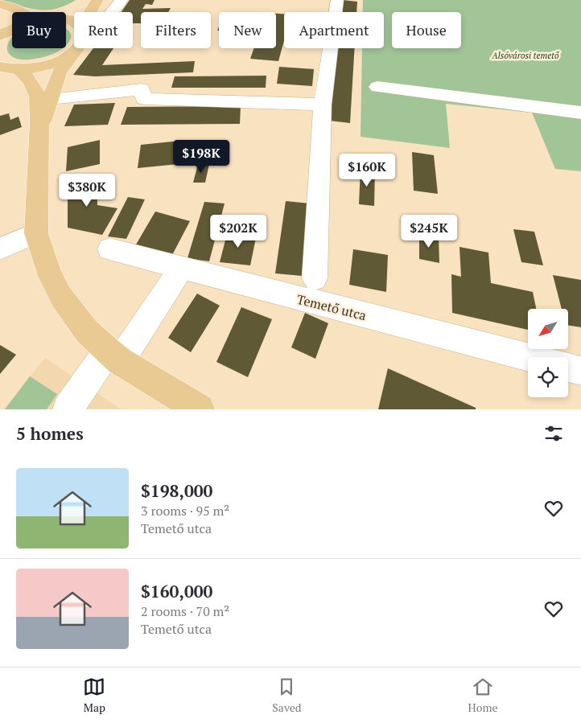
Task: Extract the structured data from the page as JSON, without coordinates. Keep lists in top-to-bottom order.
{
  "streets": {
    "street": ["Temető utca"]
  },
  "parks": ["Alsóvárosi temető"],
  "north": "bottom left",
  "page": {
    "chip": [
      "Buy",
      "Rent",
      "Filters",
      "New",
      "Apartment",
      "House"
    ],
    "price": [
      "$198K",
      "$160K",
      "$380K",
      "$202K",
      "$245K"
    ],
    "heading": "5 homes",
    "list": [
      {
        "name": "$198,000",
        "note": "3 rooms · 95 m² · Temető utca"
      },
      {
        "name": "$160,000",
        "note": "2 rooms · 70 m² · Temető utca"
      }
    ],
    "tabs": ["Map", "Saved", "Home"]
  }
}
